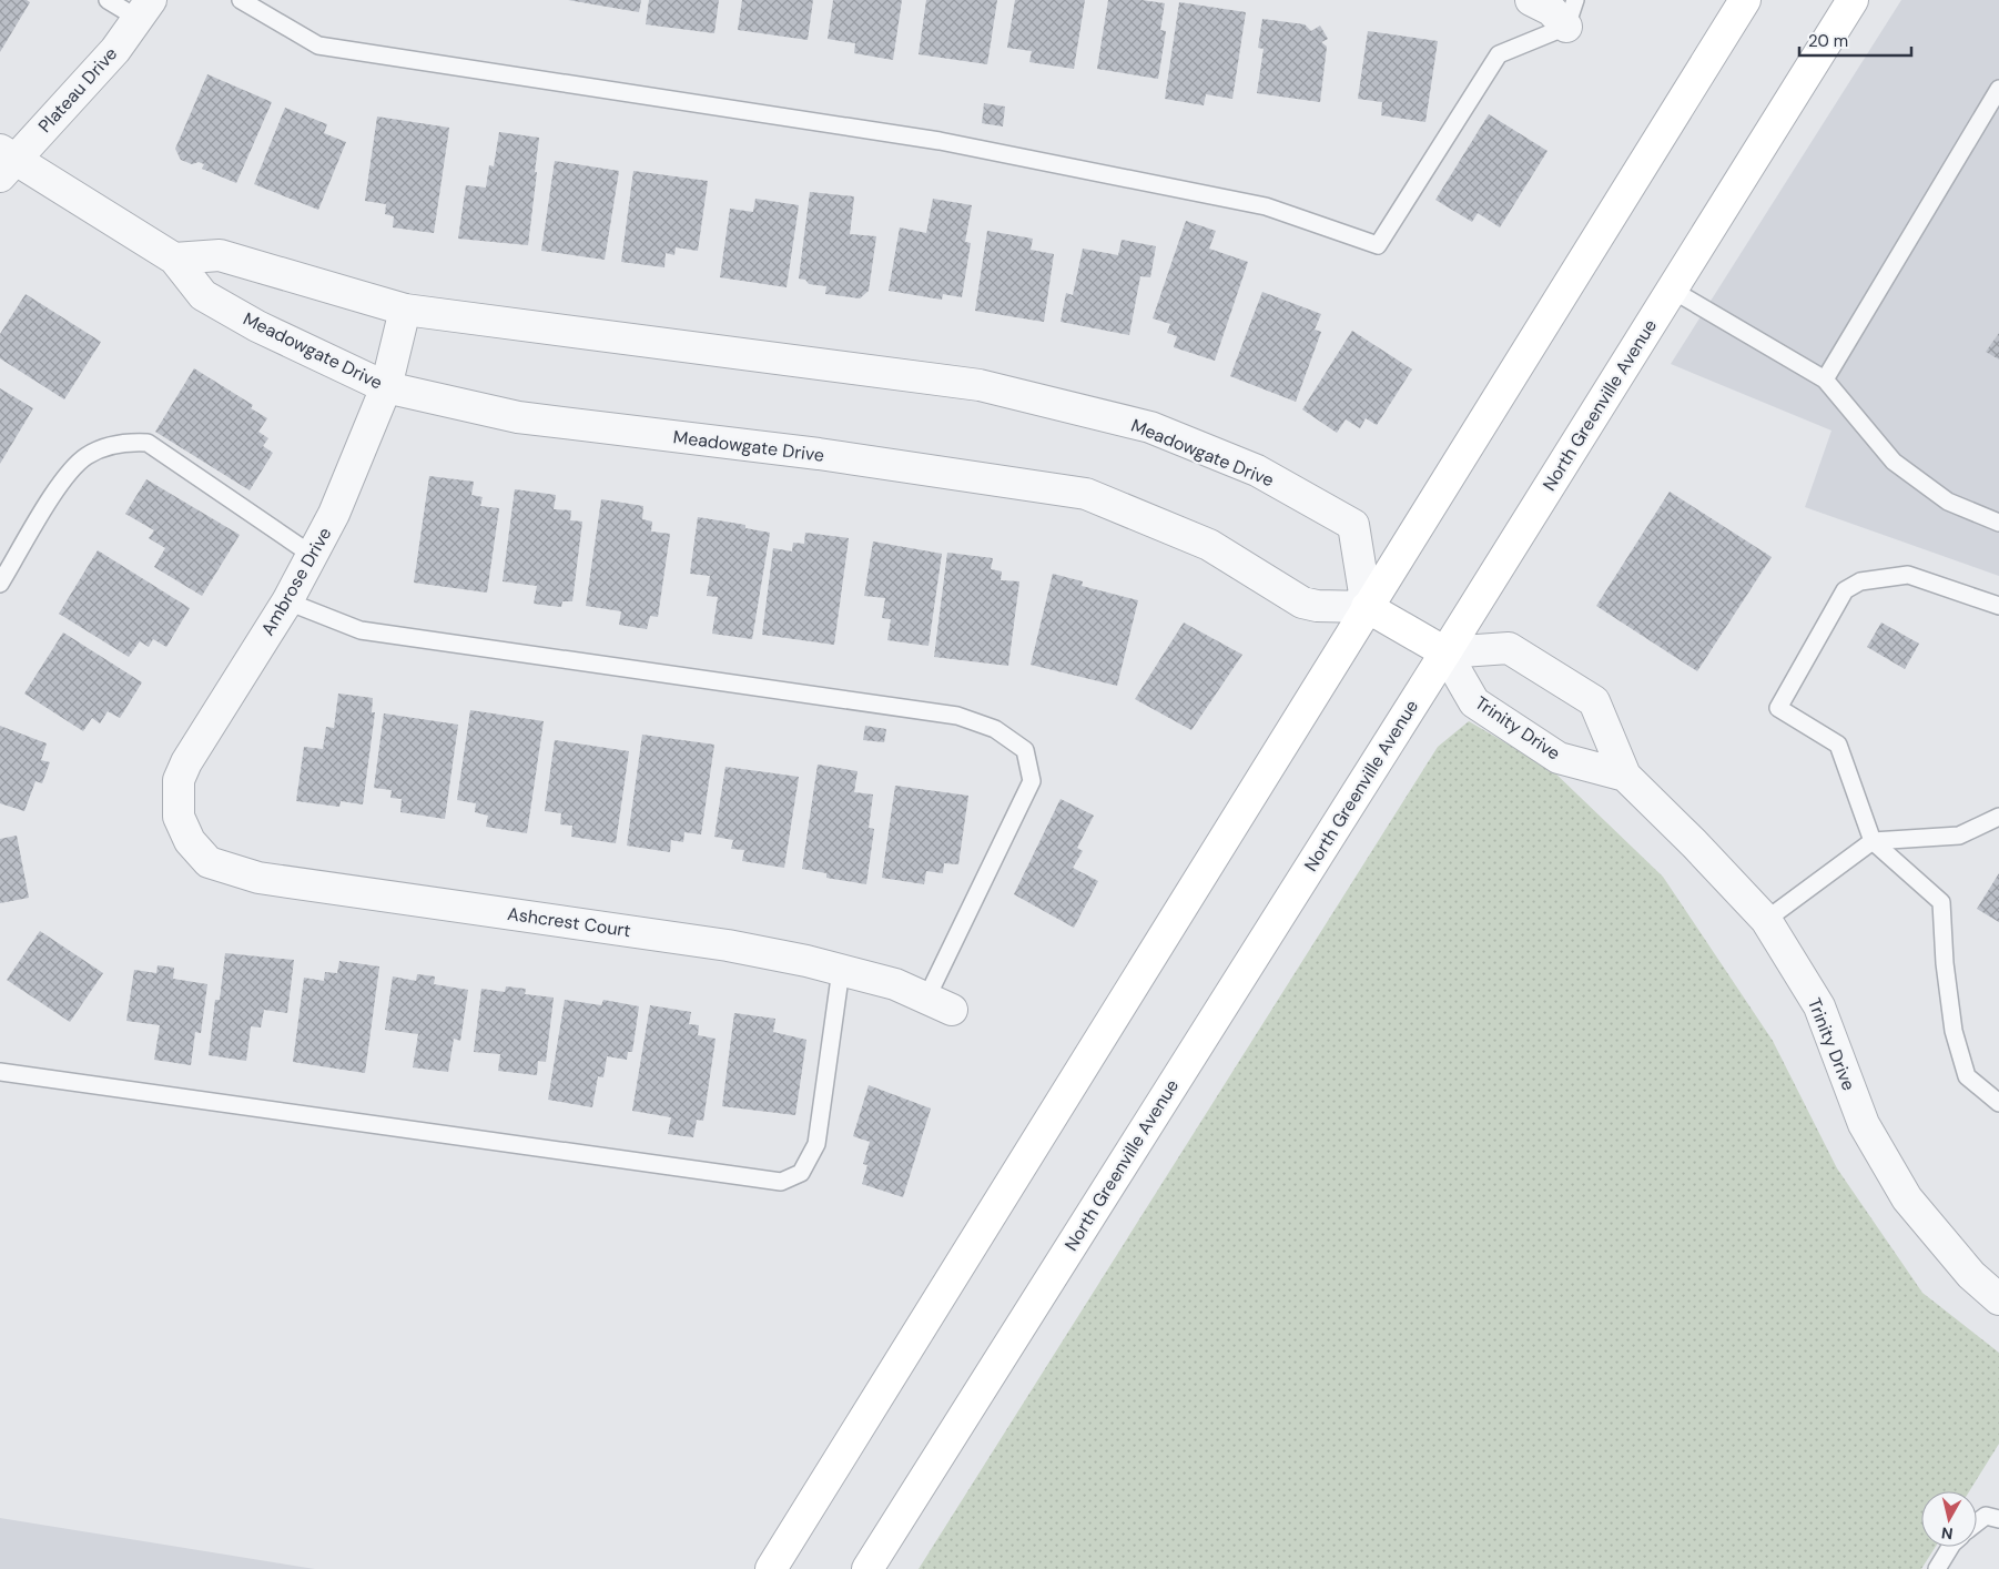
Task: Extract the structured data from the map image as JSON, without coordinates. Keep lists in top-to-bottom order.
{
  "streets": {
    "main road": ["North Greenville Avenue"],
    "street": [
      "Plateau Drive",
      "Meadowgate Drive",
      "Ambrose Drive",
      "Trinity Drive",
      "Ashcrest Court"
    ]
  },
  "crossings": [
    ["Plateau Drive", "Meadowgate Drive"],
    ["Meadowgate Drive", "Ambrose Drive"],
    ["North Greenville Avenue", "Trinity Drive"],
    ["Ambrose Drive", "Ashcrest Court"]
  ],
  "scale_bar": "20 m",
  "north": "bottom"
}
